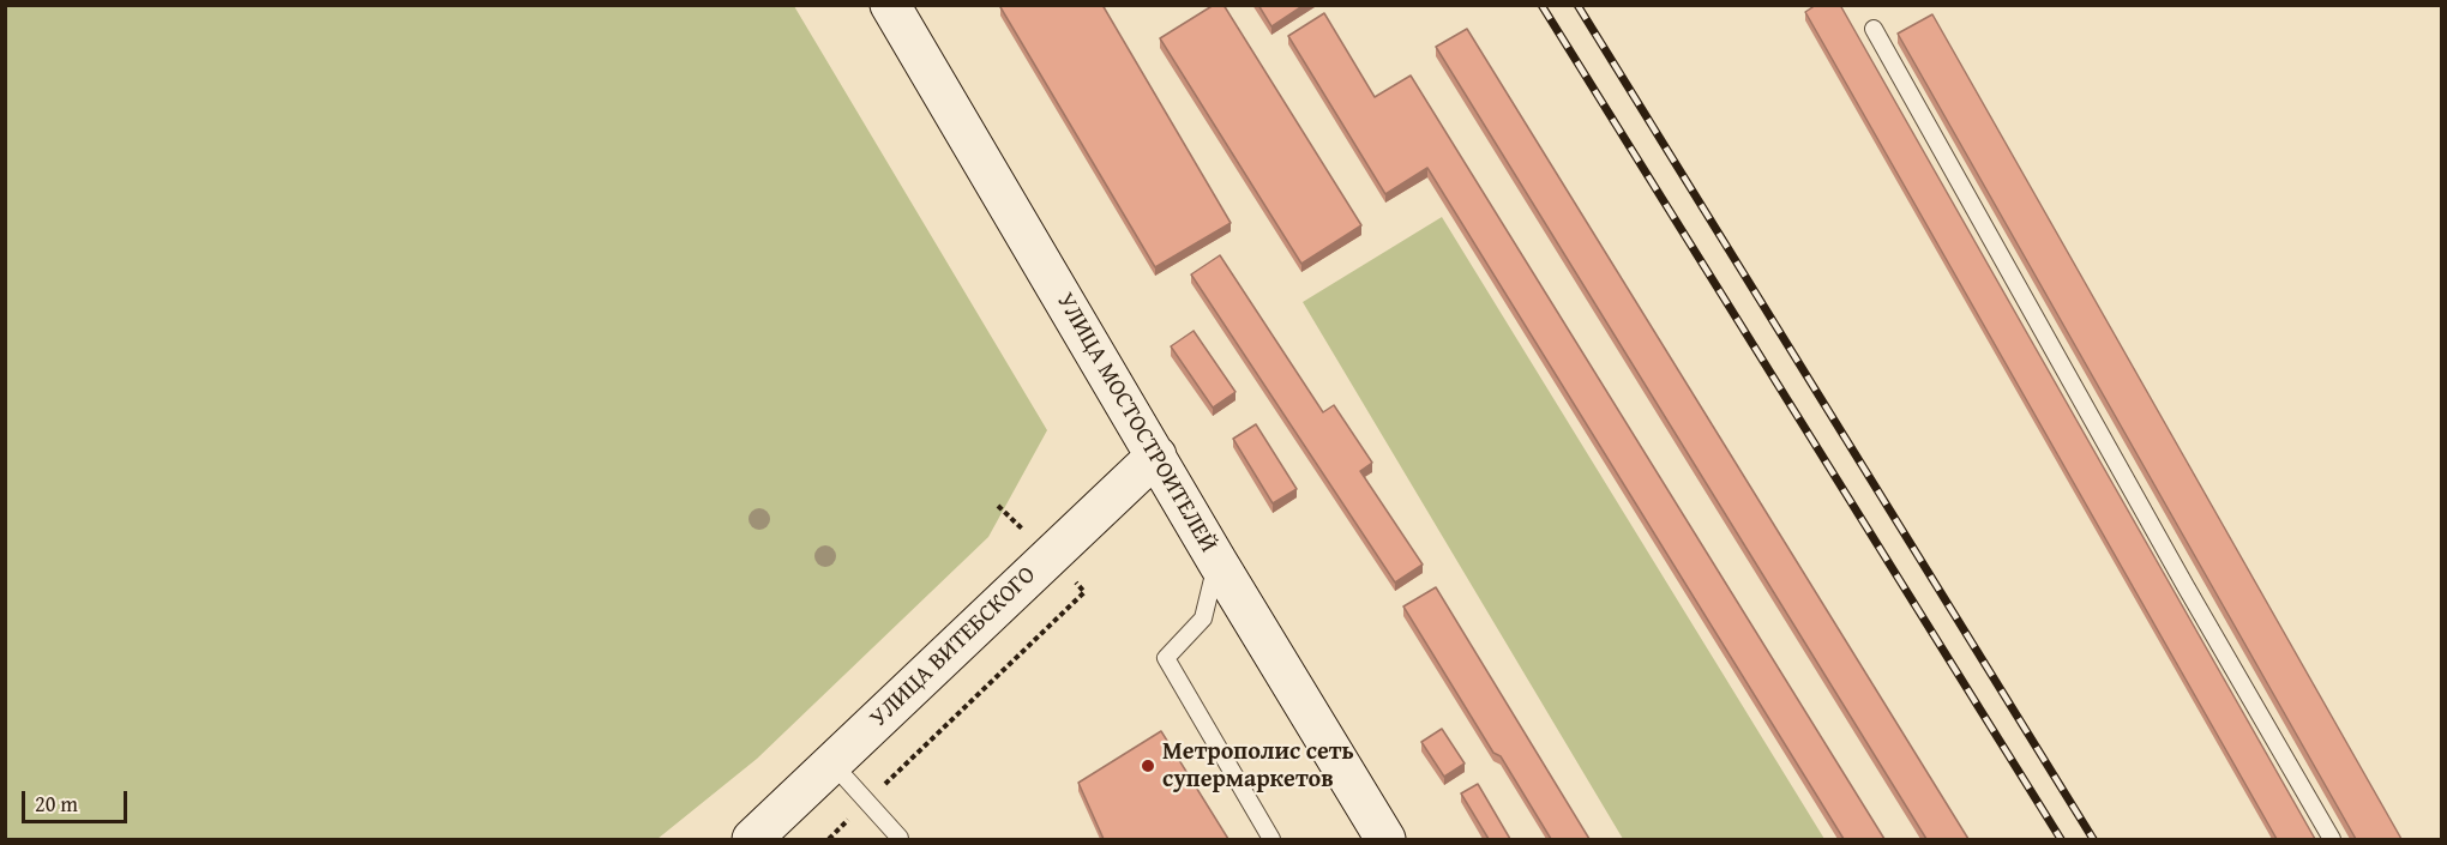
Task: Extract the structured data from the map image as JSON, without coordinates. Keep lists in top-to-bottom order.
{
  "streets": {
    "main road": ["УЛИЦА МОСТОСТРОИТЕЛЕЙ", "УЛИЦА ВИТЕБСКОГО"]
  },
  "crossings": [
    ["УЛИЦА МОСТОСТРОИТЕЛЕЙ", "УЛИЦА ВИТЕБСКОГО"]
  ],
  "places": ["Метрополис cеть супермаркетов"],
  "scale_bar": "20 m"
}
